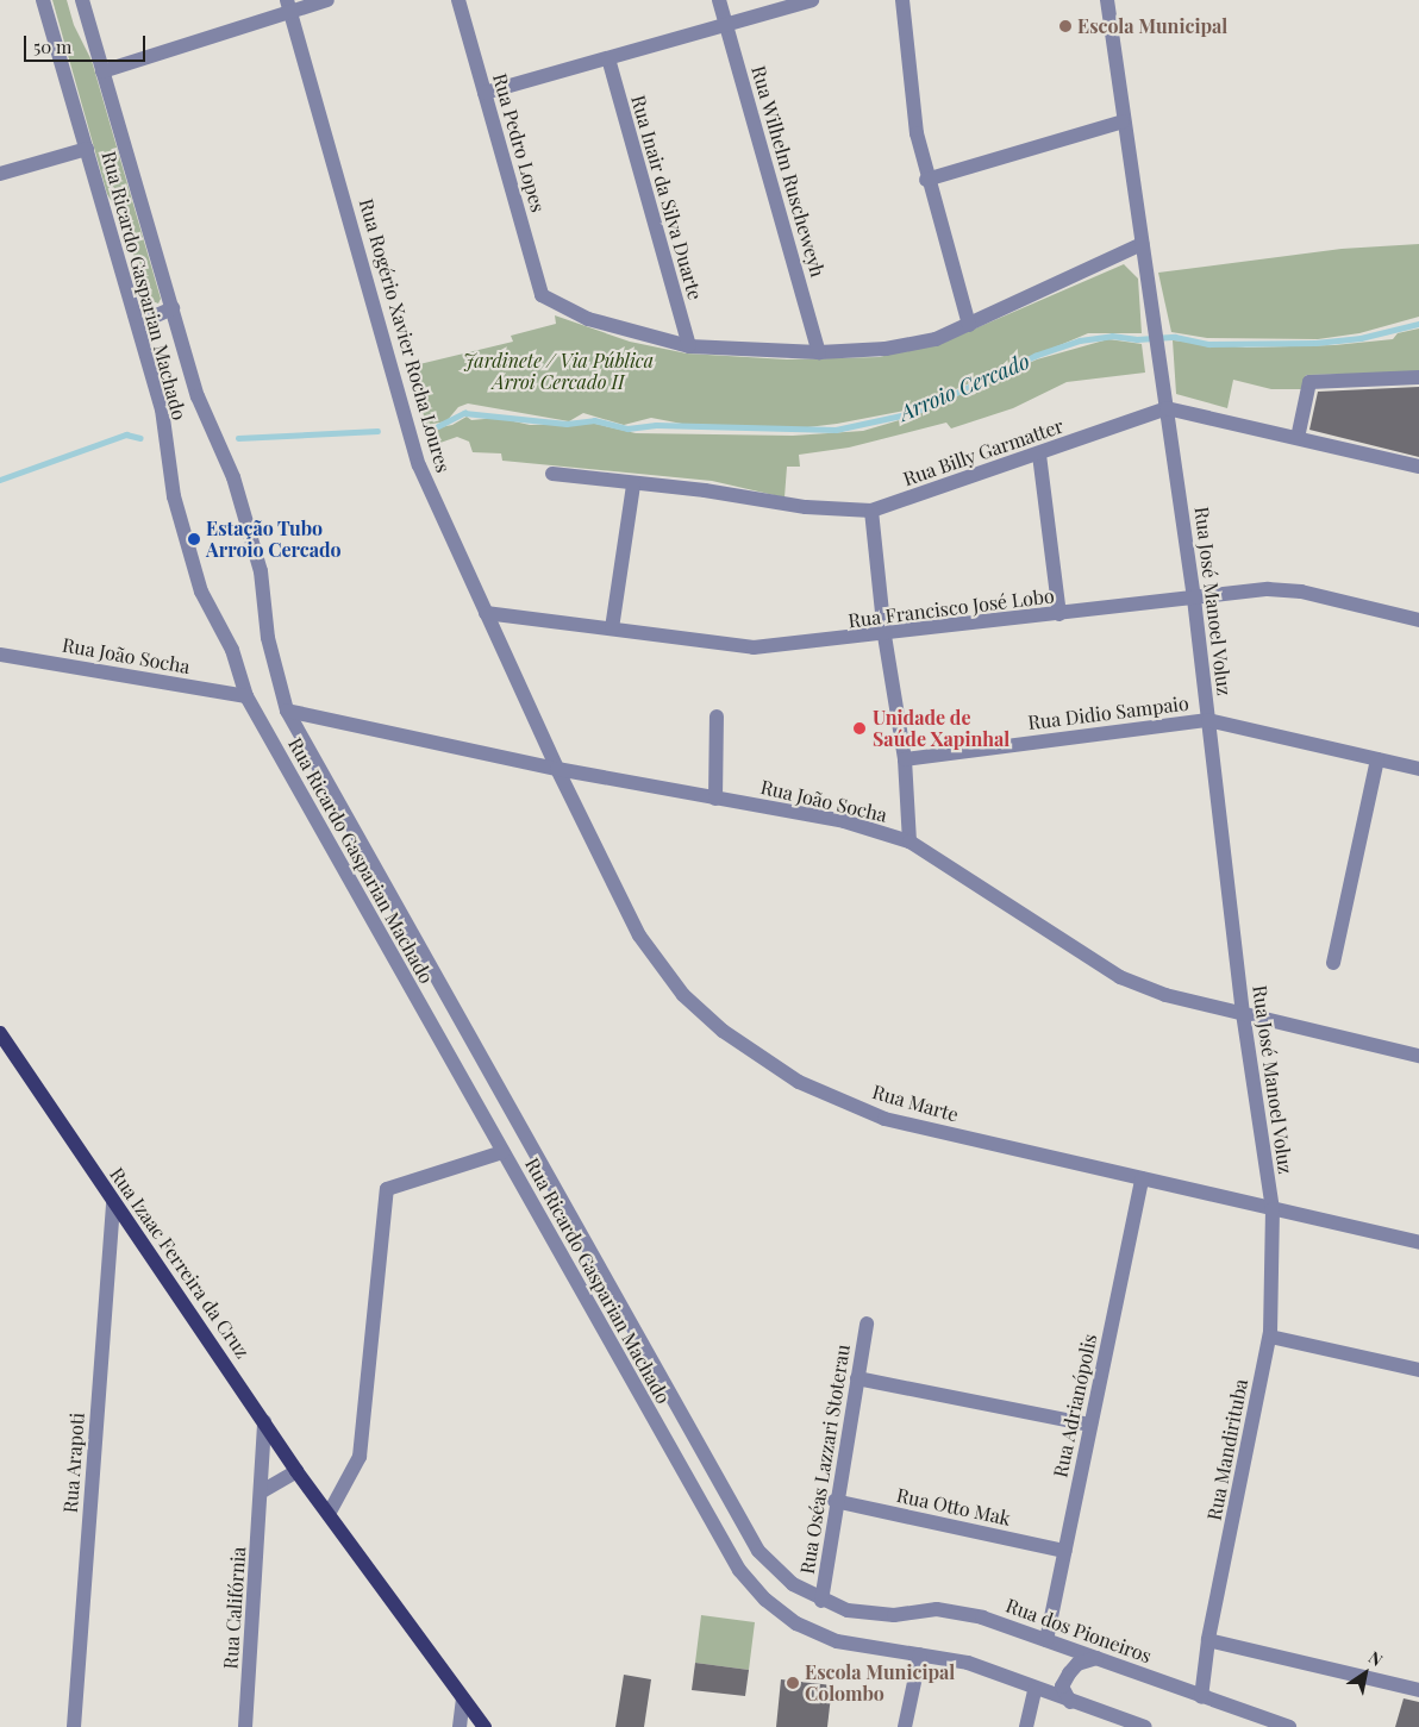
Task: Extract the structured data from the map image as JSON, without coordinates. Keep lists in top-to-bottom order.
{
  "streets": {
    "main road": ["Rua Izaac Ferreira da Cruz"],
    "street": [
      "Rua Pedro Lopes",
      "Rua Wilhelm Ruscheweyh",
      "Rua Inair da Silva Duarte",
      "Rua Ricardo Gasparian Machado",
      "Rua Rogério Xavier Rocha Loures",
      "Rua Billy Garmatter",
      "Rua José Manoel Voluz",
      "Rua Francisco José Lobo",
      "Rua João Socha",
      "Rua Didio Sampaio",
      "Rua Marte",
      "Rua Adrianópolis",
      "Rua Mandirituba",
      "Rua Oséas Lazzari Stoterau",
      "Rua Arapoti",
      "Rua Otto Mak",
      "Rua Califórnia",
      "Rua dos Pioneiros"
    ]
  },
  "crossings": [
    ["Rua Pedro Lopes", "Rua Inair da Silva Duarte"],
    ["Rua Ricardo Gasparian Machado", "Rua João Socha"],
    ["Rua Ricardo Gasparian Machado", "Rua Oséas Lazzari Stoterau"],
    ["Rua Ricardo Gasparian Machado", "Rua dos Pioneiros"],
    ["Rua Rogério Xavier Rocha Loures", "Rua Francisco José Lobo"],
    ["Rua Rogério Xavier Rocha Loures", "Rua João Socha"],
    ["Rua Rogério Xavier Rocha Loures", "Rua Marte"],
    ["Rua Billy Garmatter", "Rua José Manoel Voluz"],
    ["Rua José Manoel Voluz", "Rua Francisco José Lobo"],
    ["Rua José Manoel Voluz", "Rua João Socha"],
    ["Rua José Manoel Voluz", "Rua Didio Sampaio"],
    ["Rua José Manoel Voluz", "Rua Marte"],
    ["Rua José Manoel Voluz", "Rua Mandirituba"],
    ["Rua João Socha", "Rua Marte"],
    ["Rua Marte", "Rua Adrianópolis"],
    ["Rua Marte", "Rua Mandirituba"],
    ["Rua Izaac Ferreira da Cruz", "Rua Arapoti"],
    ["Rua Izaac Ferreira da Cruz", "Rua Califórnia"],
    ["Rua Adrianópolis", "Rua Otto Mak"],
    ["Rua Adrianópolis", "Rua dos Pioneiros"],
    ["Rua Mandirituba", "Rua dos Pioneiros"],
    ["Rua Oséas Lazzari Stoterau", "Rua Otto Mak"]
  ],
  "water": ["Arroio Cercado"],
  "parks": ["Jardinete / Via Pública Arroi Cercado II"],
  "places": [
    "Escola Municipal",
    "Estação Tubo Arroio Cercado",
    "Unidade de Saúde Xapinhal",
    "Escola Municipal Colombo"
  ],
  "scale_bar": "50 m",
  "north": "top right"
}
